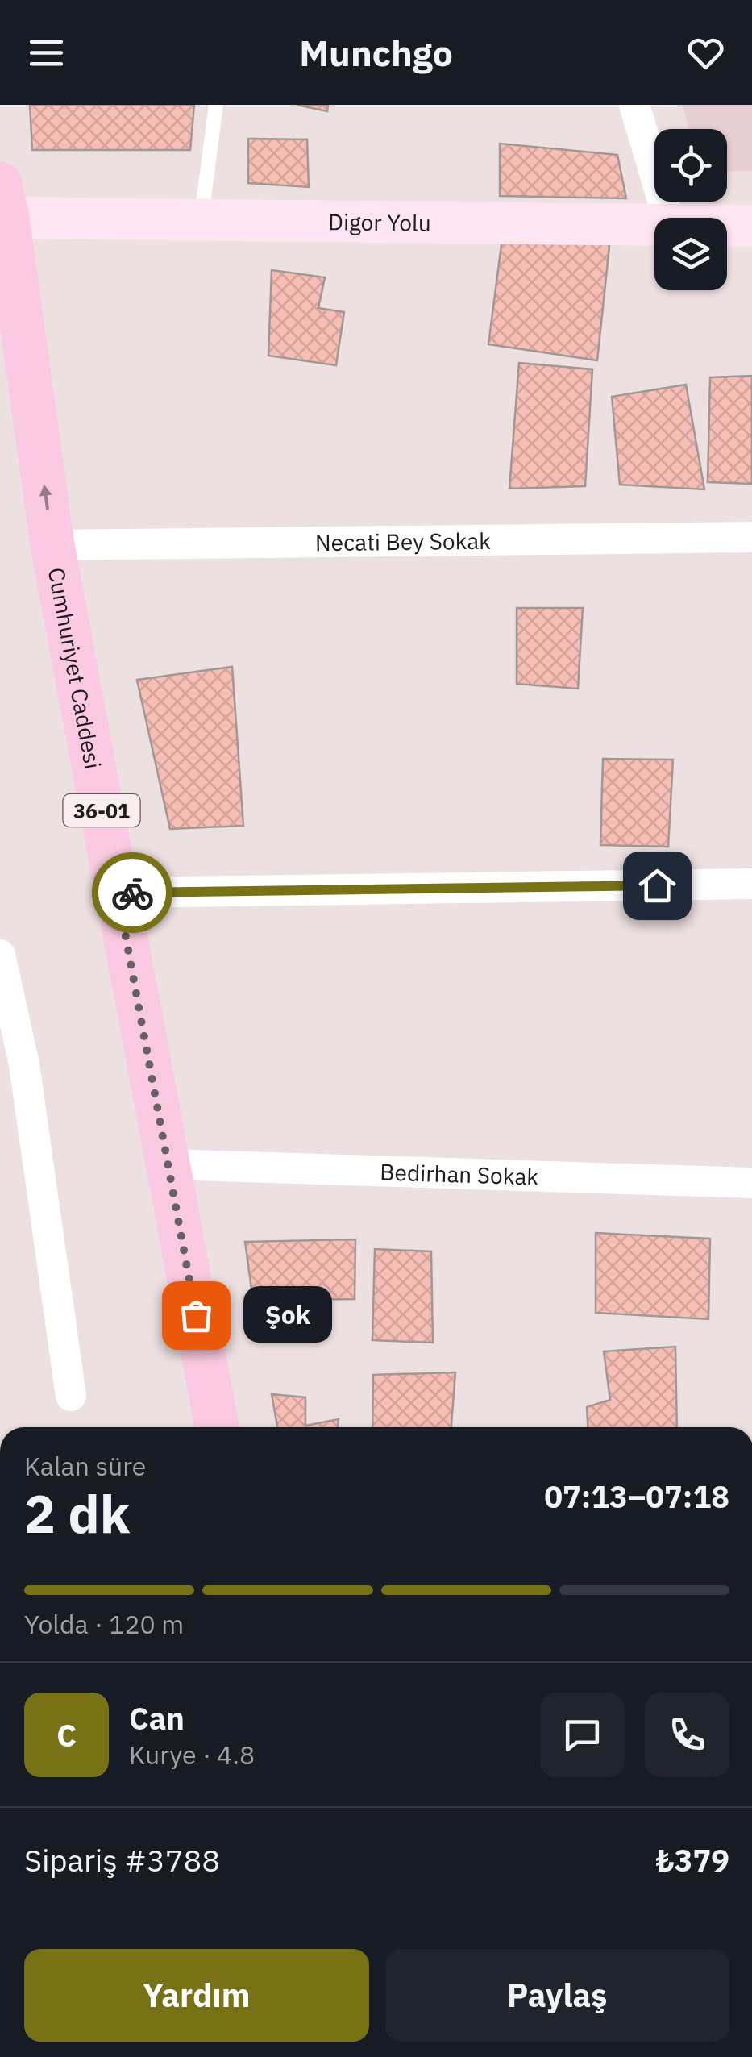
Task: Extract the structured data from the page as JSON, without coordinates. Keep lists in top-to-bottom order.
{
  "streets": {
    "main road": ["Digor Yolu", "Cumhuriyet Caddesi", "36-01"],
    "street": ["Necati Bey Sokak", "Bedirhan Sokak"]
  },
  "crossings": [
    ["Digor Yolu", "Cumhuriyet Caddesi"],
    ["Necati Bey Sokak", "Cumhuriyet Caddesi"],
    ["Cumhuriyet Caddesi", "Bedirhan Sokak"]
  ],
  "places": ["Şok"],
  "page": {
    "header": "Munchgo",
    "bubble": "Şok",
    "heading": ["2 dk", "Kalan süre", "07:13–07:18"],
    "panel": [
      "Can",
      "Kurye · 4.8",
      "Sipariş #3788",
      "₺379"
    ],
    "bar": "Yolda · 120 m",
    "round": "C",
    "buttons": ["Yardım", "Paylaş"]
  }
}
